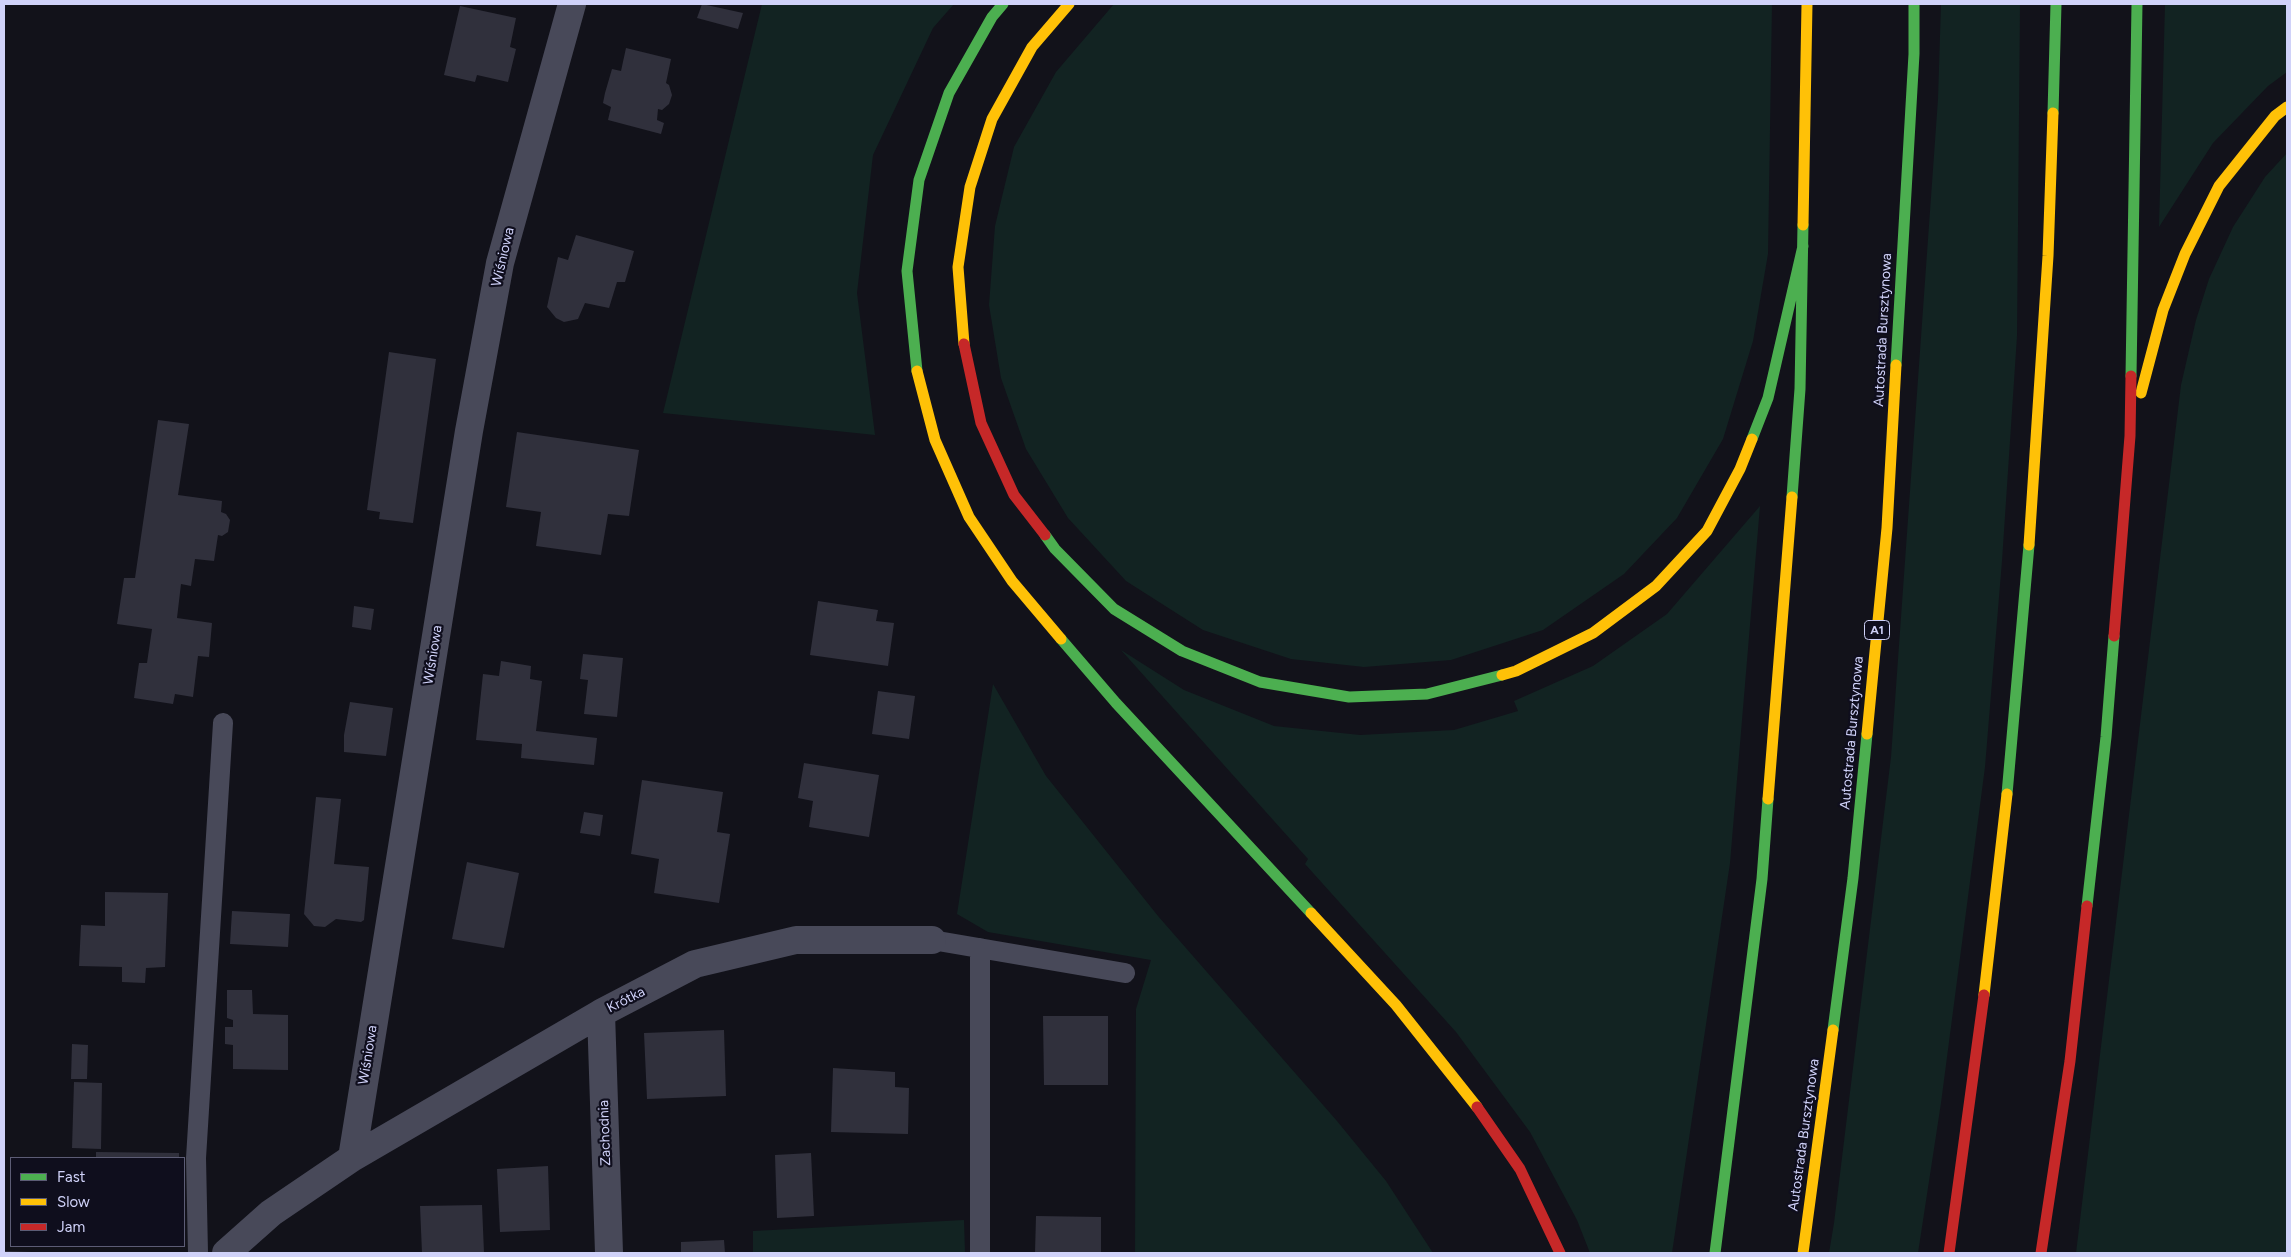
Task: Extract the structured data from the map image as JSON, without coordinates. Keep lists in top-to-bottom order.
{
  "streets": {
    "highway": ["Autostrada Bursztynowa", "A1"],
    "street": ["Wiśniowa", "Krótka", "Zachodnia"]
  },
  "crossings": [
    ["Wiśniowa", "Krótka"],
    ["Krótka", "Zachodnia"]
  ],
  "legend": ["Fast", "Slow", "Jam"]
}
